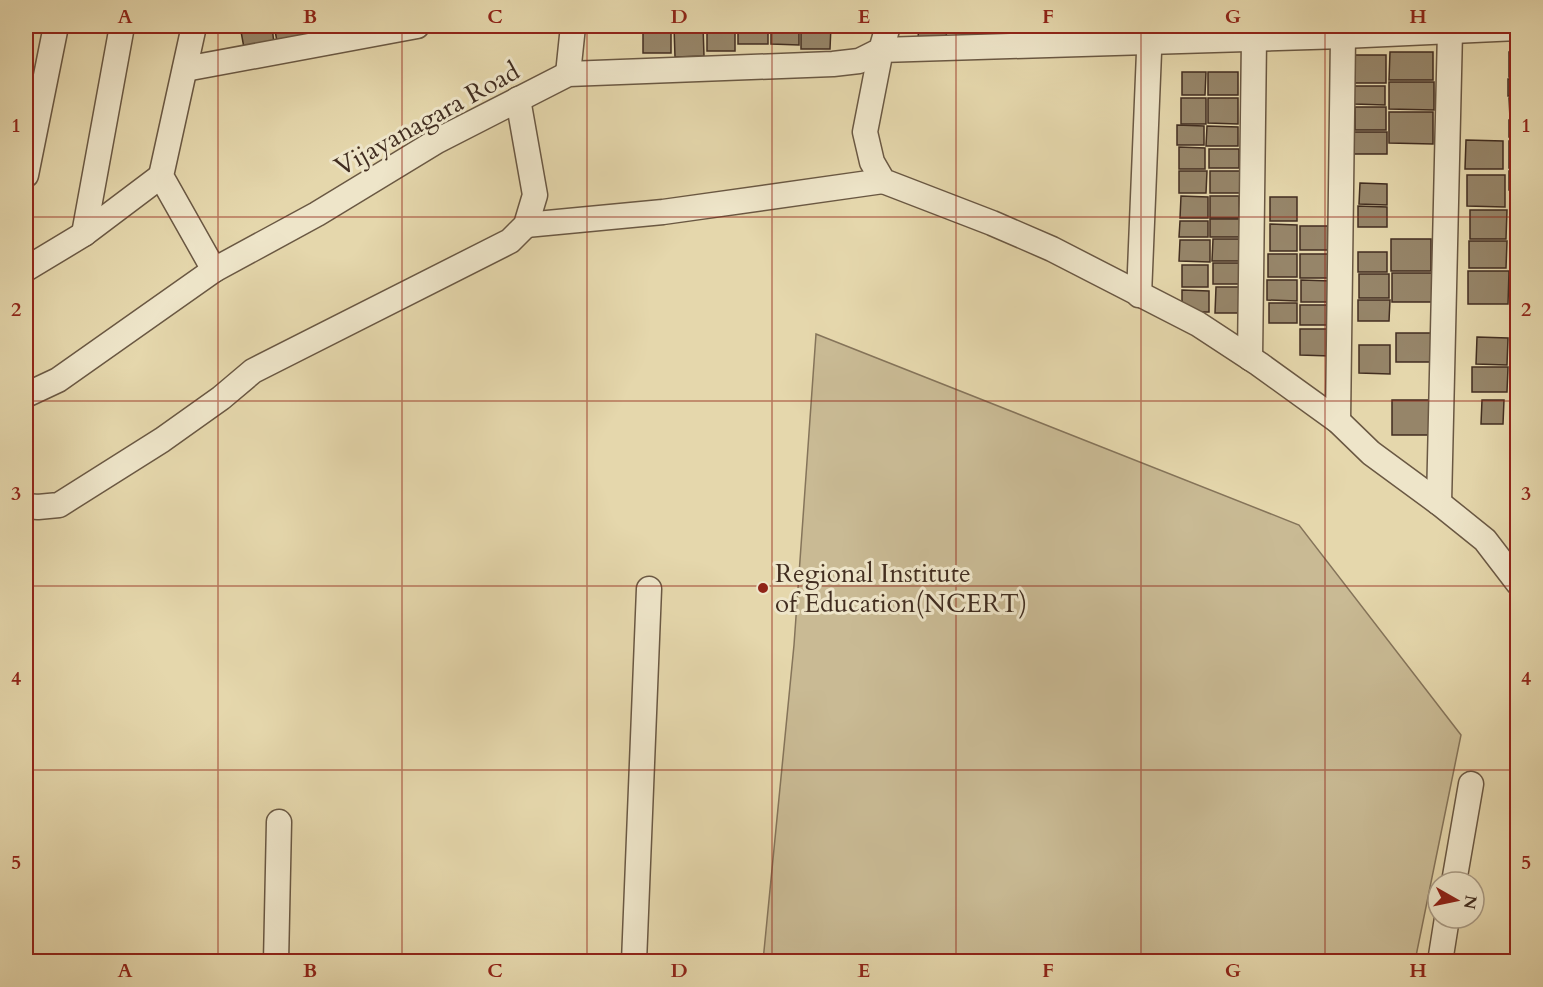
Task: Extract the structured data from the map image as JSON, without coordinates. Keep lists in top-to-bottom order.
{
  "streets": {
    "street": ["Vijayanagara Road"]
  },
  "places": ["Regional Institute of Education(NCERT)"],
  "north": "right",
  "grid": {
    "columns": [
      "A",
      "B",
      "C",
      "D",
      "E",
      "F",
      "G",
      "H"
    ],
    "rows": [
      "1",
      "2",
      "3",
      "4",
      "5"
    ]
  }
}
